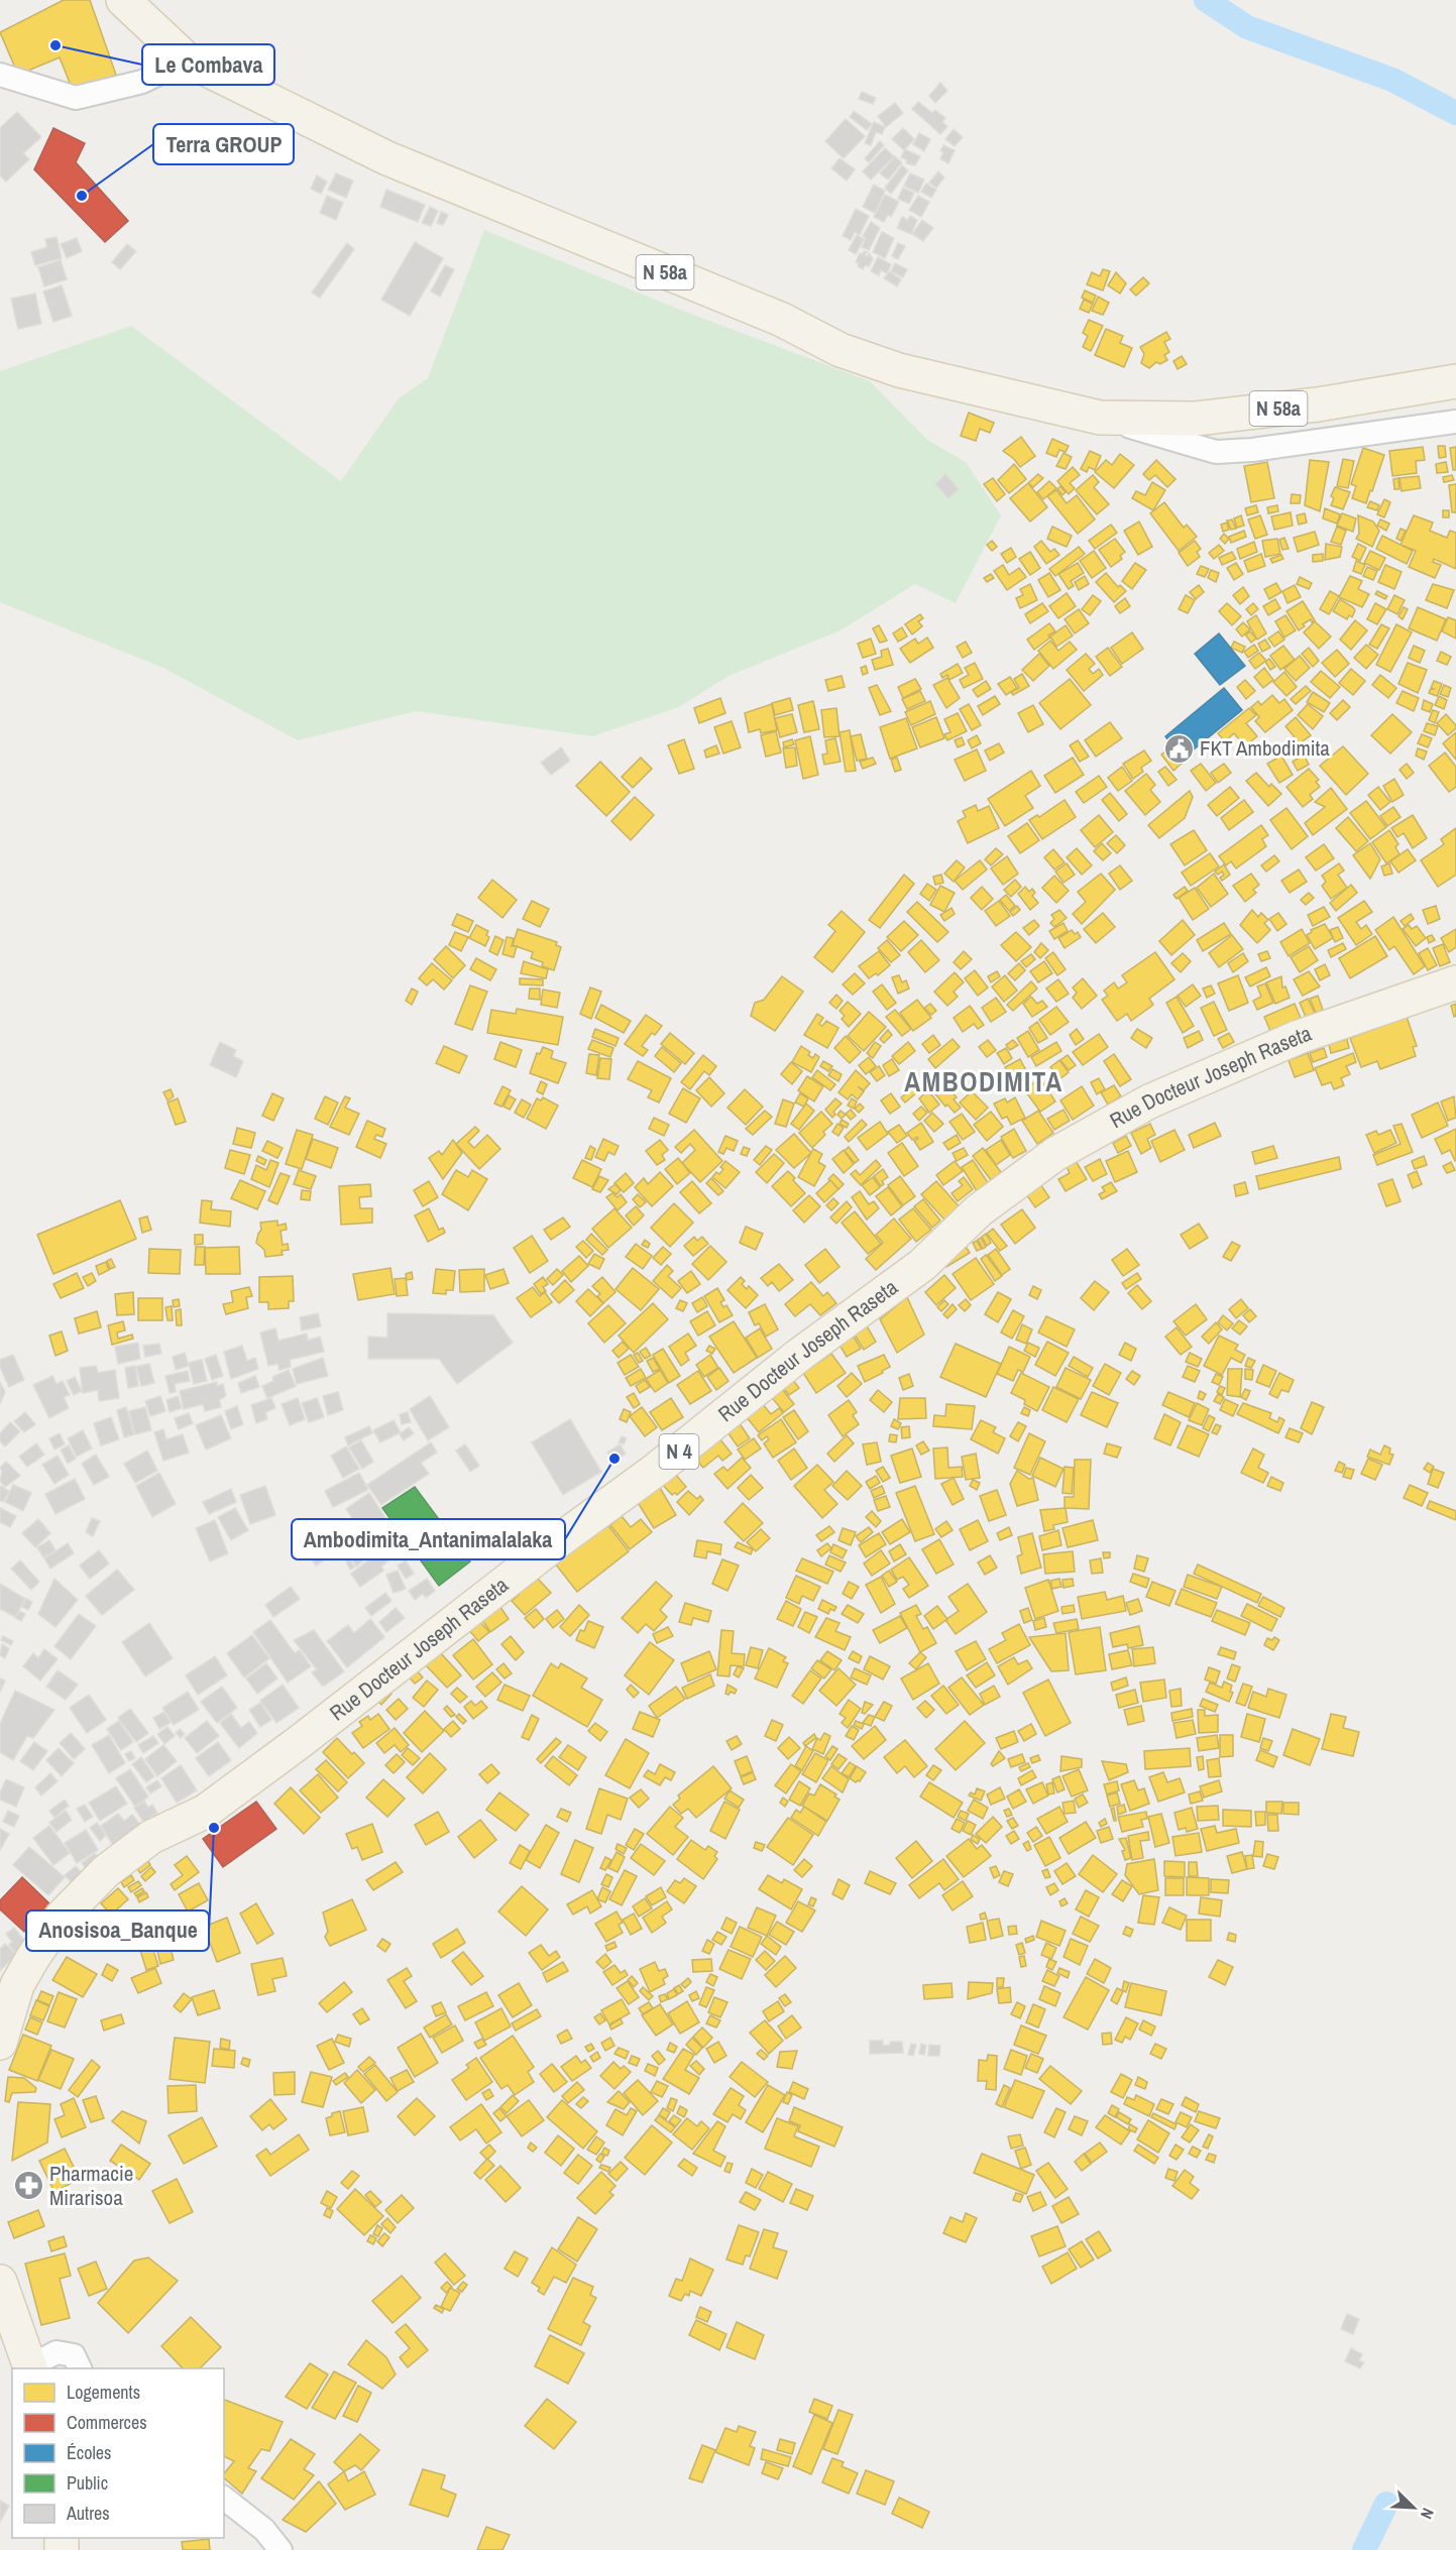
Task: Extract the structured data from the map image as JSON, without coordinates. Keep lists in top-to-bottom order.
{
  "streets": {
    "main road": ["N 58a", "Rue Docteur Joseph Raseta", "N 4"]
  },
  "districts": ["AMBODIMITA"],
  "places": {
    "other": [
      "Le Combava",
      "Terra GROUP",
      "Ambodimita_Antanimalalaka",
      "Anosisoa_Banque"
    ],
    "public building": ["FKT Ambodimita"],
    "pharmacy": ["Pharmacie Mirarisoa"]
  },
  "legend": [
    "Logements",
    "Commerces",
    "Écoles",
    "Public",
    "Autres"
  ],
  "north": "bottom right"
}
